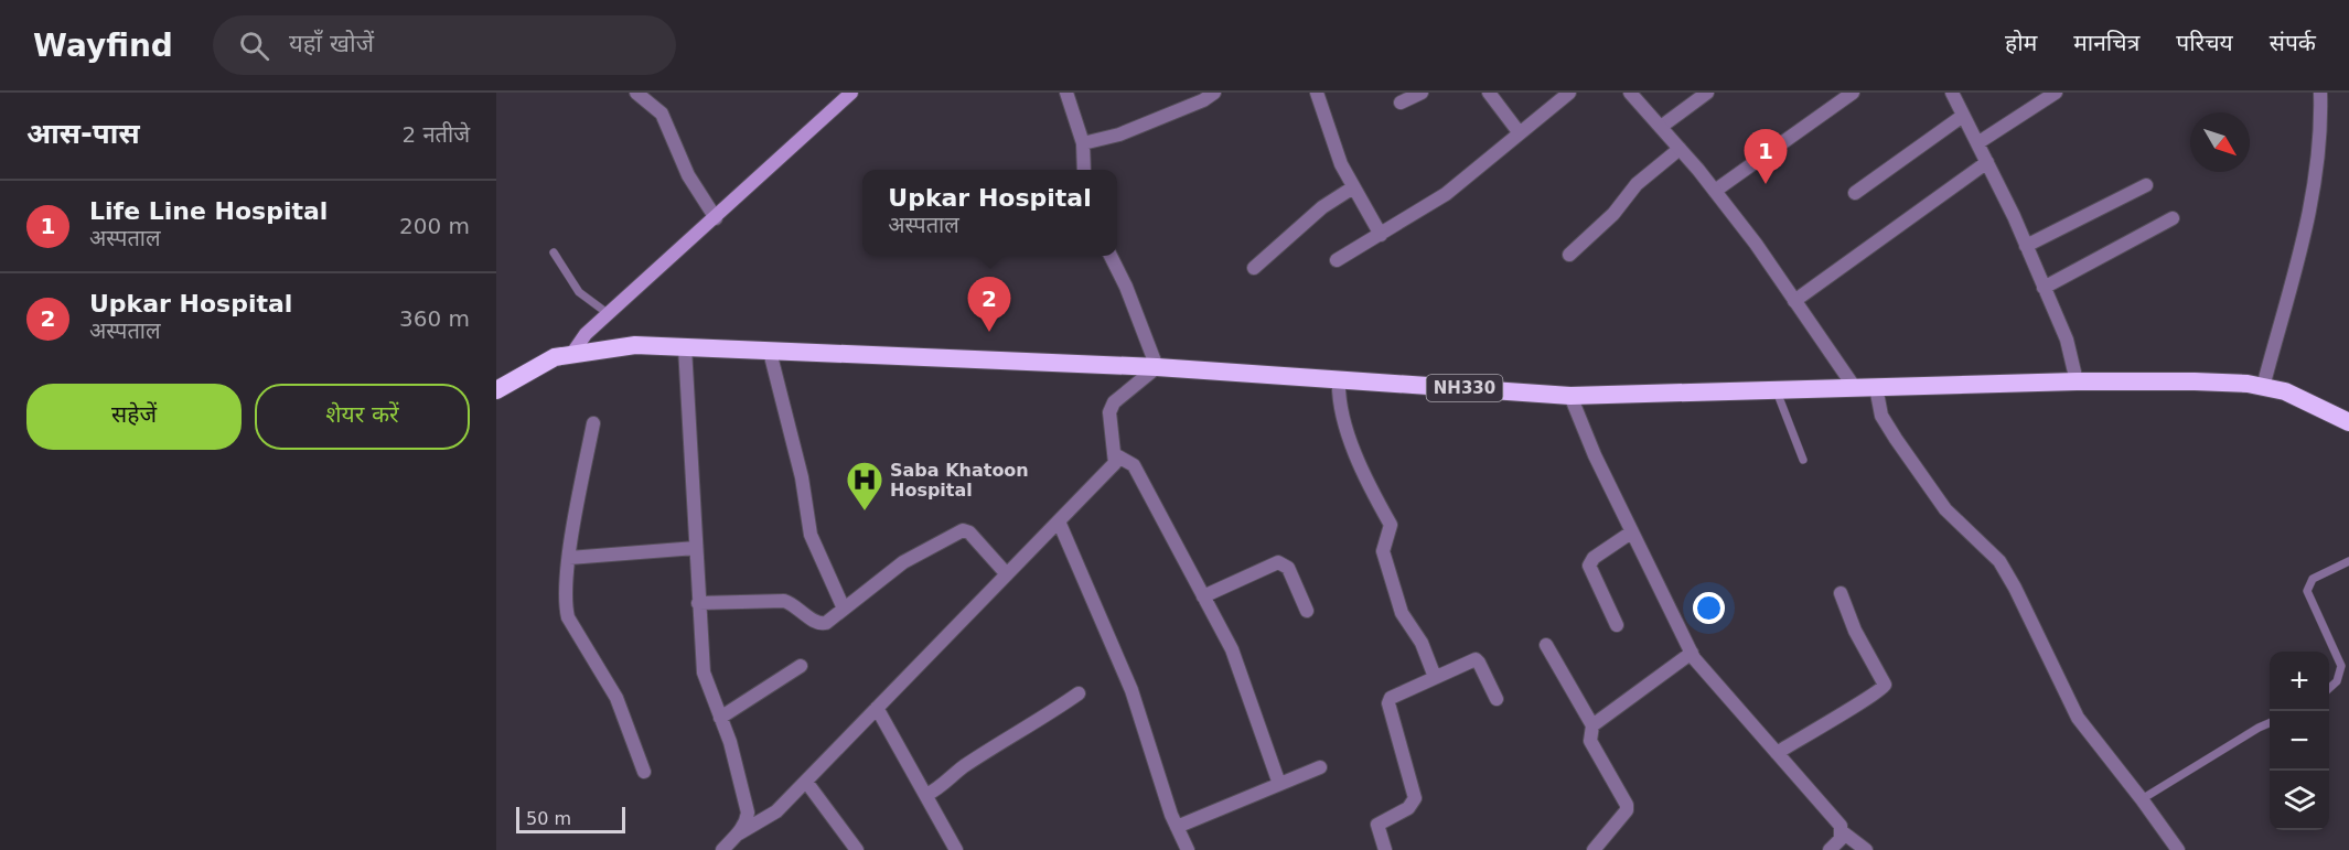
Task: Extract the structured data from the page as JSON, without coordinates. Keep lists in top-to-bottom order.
{
  "streets": {
    "highway": ["NH330"]
  },
  "places": {
    "hospital": ["Saba Khatoon Hospital"]
  },
  "scale_bar": "50 m",
  "north": "bottom right",
  "page": {
    "header": "Wayfind",
    "search": "यहाँ खोजें",
    "nav": [
      "होम",
      "मानचित्र",
      "परिचय",
      "संपर्क"
    ],
    "heading": ["आस-पास", "2 नतीजे"],
    "pins": ["1", "2"],
    "popup": ["Upkar Hospital", "अस्पताल"],
    "list": [
      {
        "mark": "1",
        "name": "Life Line Hospital",
        "note": "अस्पताल",
        "value": "200 m"
      },
      {
        "mark": "2",
        "name": "Upkar Hospital",
        "note": "अस्पताल",
        "value": "360 m"
      }
    ],
    "buttons": ["सहेजें", "शेयर करें"],
    "map_buttons": ["+", "−"],
    "scale": "50 m"
  }
}
